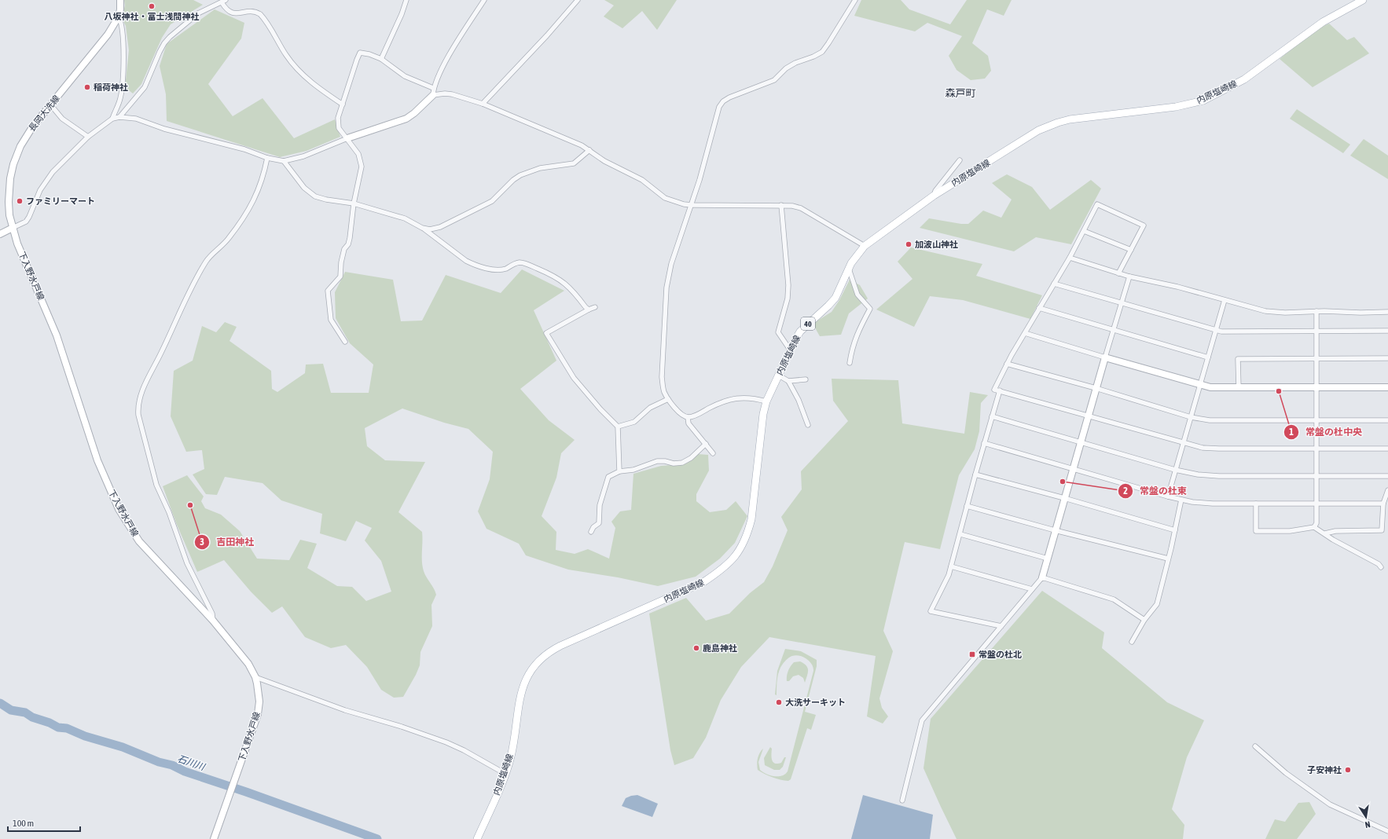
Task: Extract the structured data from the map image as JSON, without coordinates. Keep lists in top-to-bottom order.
{
  "streets": {
    "main road": [
      "内原塩崎線",
      "長岡大洗線",
      "下入野水戸線",
      "40"
    ]
  },
  "crossings": [
    ["長岡大洗線", "下入野水戸線"]
  ],
  "districts": ["森戸町"],
  "water": ["石川川"],
  "places": {
    "other": [
      "八坂神社・冨士浅間神社",
      "稲荷神社",
      "ファミリーマート",
      "加波山神社",
      "常盤の杜中央",
      "常盤の杜東",
      "吉田神社",
      "鹿島神社",
      "大洗サーキット",
      "子安神社"
    ],
    "transit": ["常盤の杜北"]
  },
  "scale_bar": "100 m",
  "north": "bottom"
}
